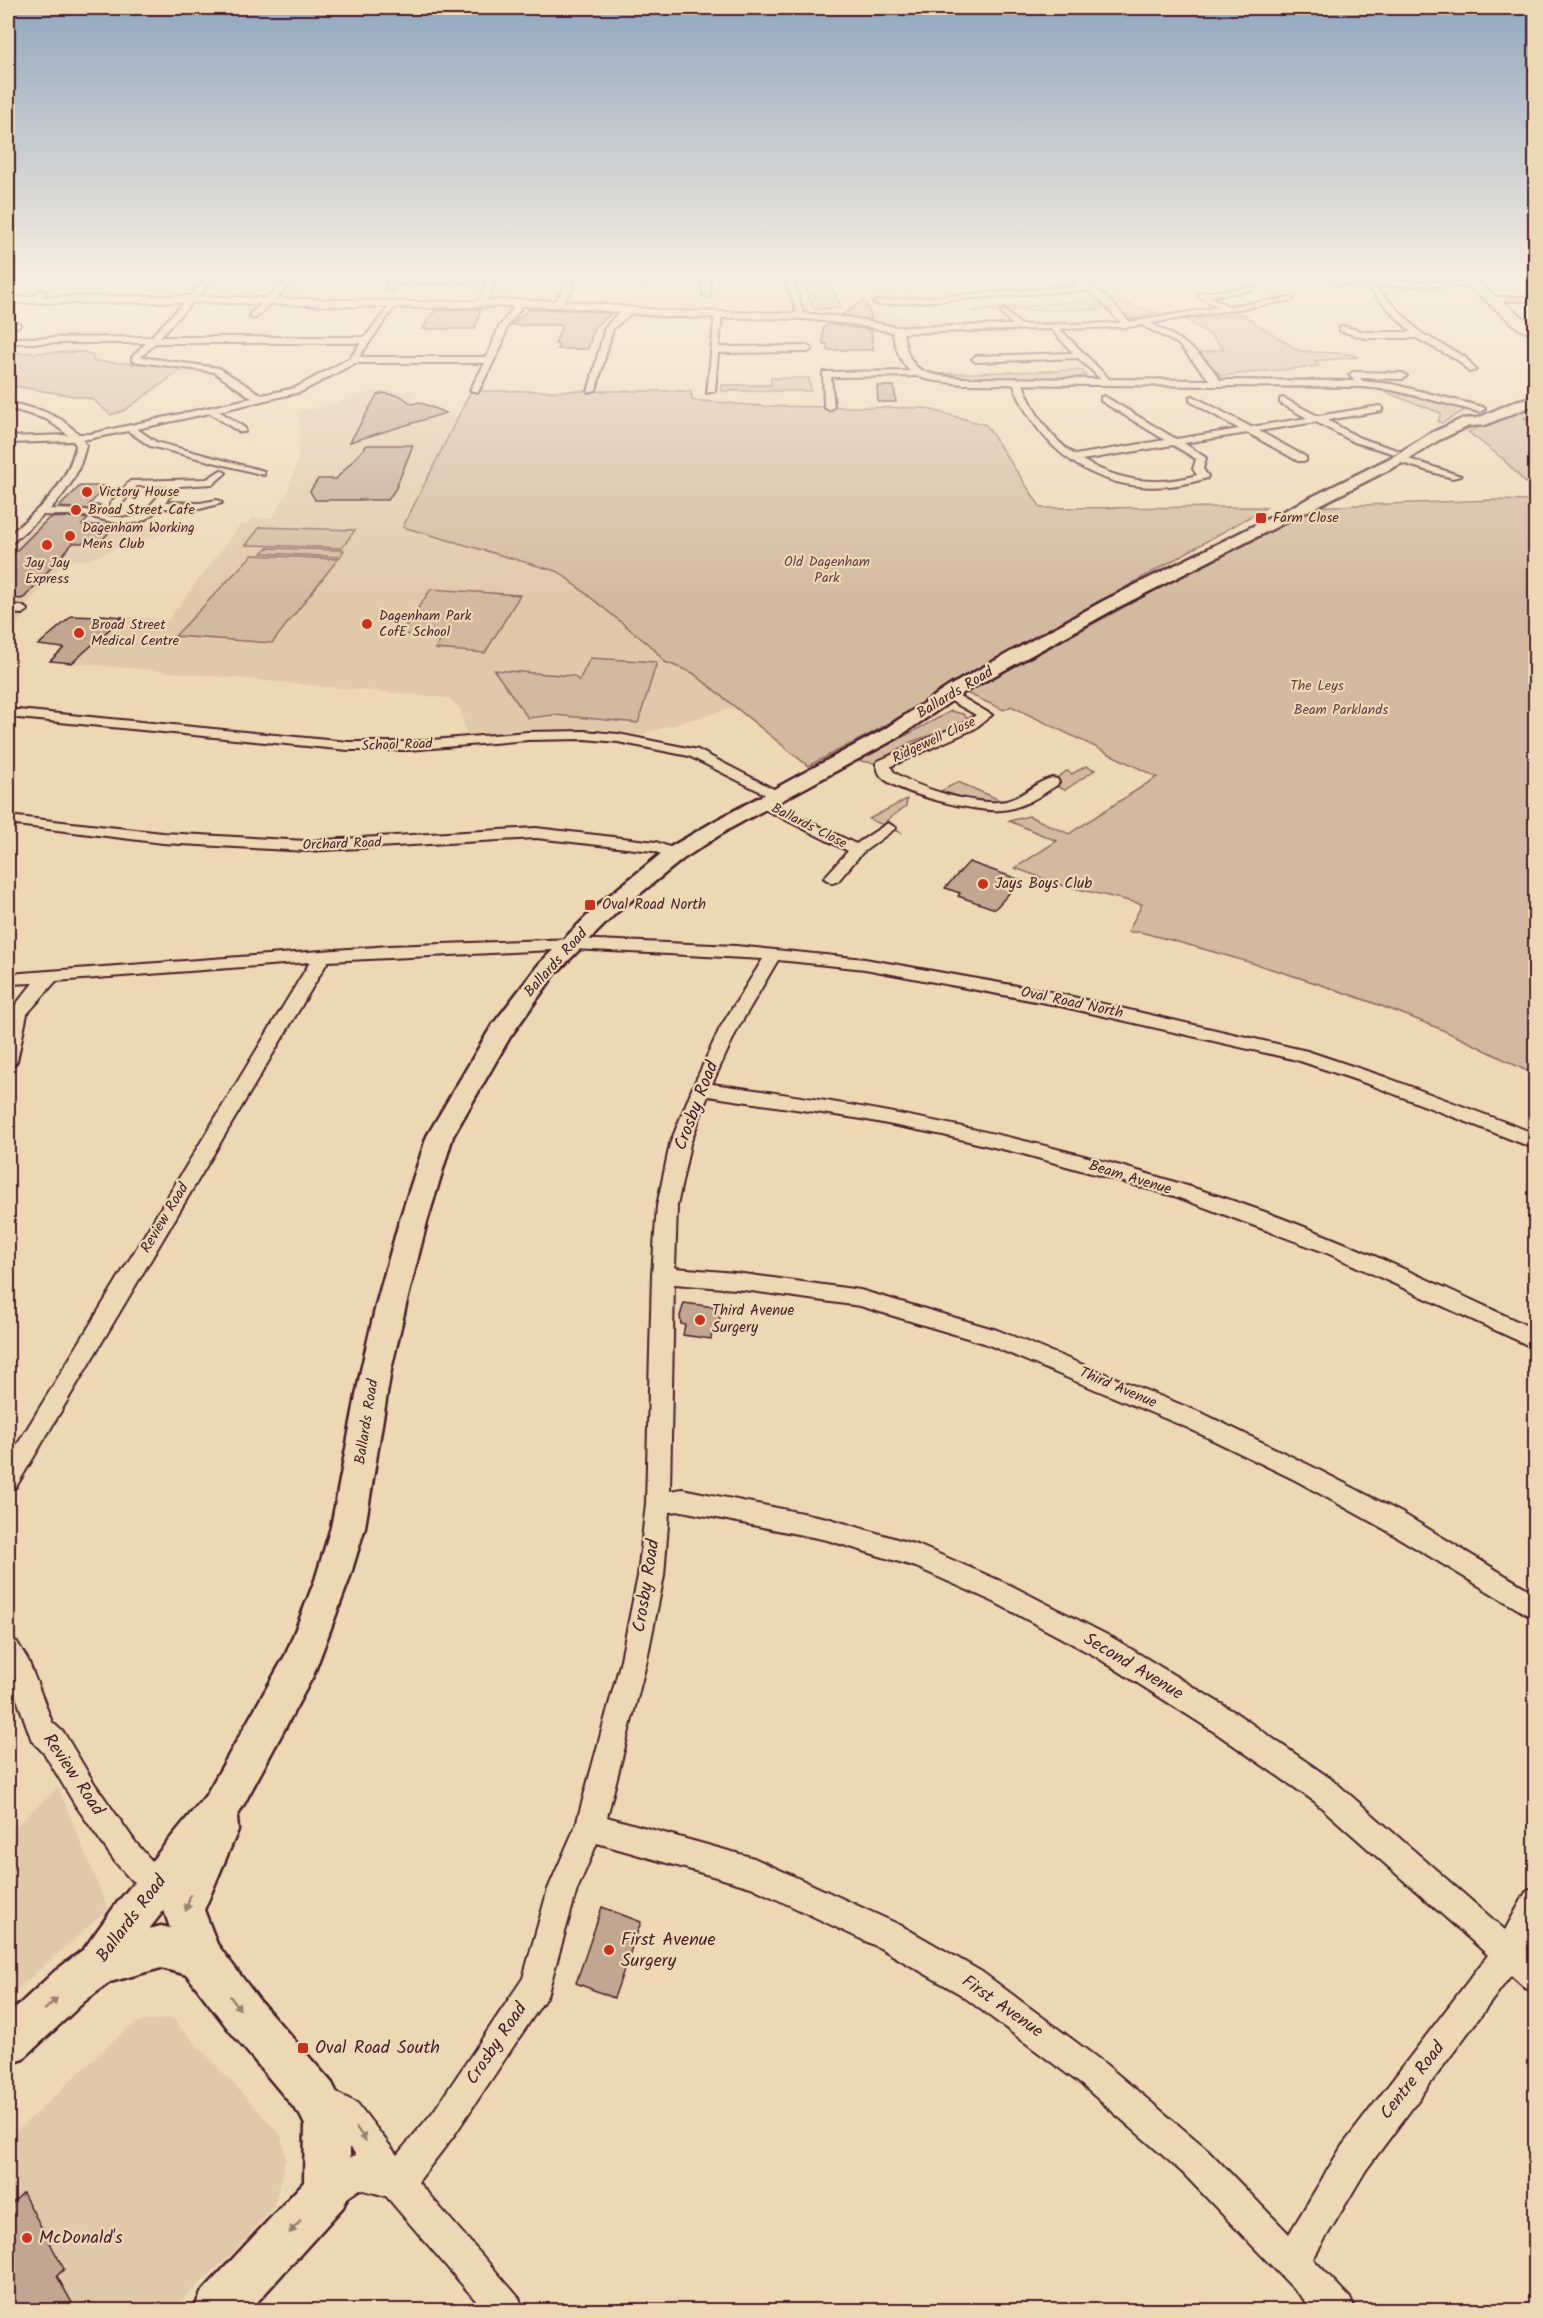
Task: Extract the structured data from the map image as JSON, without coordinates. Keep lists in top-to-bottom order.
{
  "streets": {
    "main road": ["Ballards Road"],
    "street": [
      "Ridgewell Close",
      "School Road",
      "Ballards Close",
      "Orchard Road",
      "Oval Road North",
      "Crosby Road",
      "Beam Avenue",
      "Review Road",
      "Third Avenue",
      "Second Avenue",
      "First Avenue",
      "Centre Road"
    ]
  },
  "crossings": [
    ["Ballards Road", "Ridgewell Close"],
    ["Ballards Road", "School Road"],
    ["Ballards Road", "Ballards Close"],
    ["Ballards Road", "Orchard Road"],
    ["Ballards Road", "Oval Road North"],
    ["Ballards Road", "Review Road"],
    ["School Road", "Ballards Close"],
    ["Oval Road North", "Crosby Road"],
    ["Oval Road North", "Review Road"],
    ["Crosby Road", "Beam Avenue"],
    ["Crosby Road", "Third Avenue"],
    ["Crosby Road", "Second Avenue"],
    ["Crosby Road", "First Avenue"],
    ["Second Avenue", "Centre Road"],
    ["First Avenue", "Centre Road"]
  ],
  "parks": ["Old Dagenham Park", "The Leys", "Beam Parklands"],
  "places": {
    "other": [
      "Victory House",
      "Broad Street Cafe",
      "Dagenham Working Mens Club",
      "Jay Jay Express",
      "Dagenham Park CofE School",
      "Broad Street Medical Centre",
      "Jays Boys Club",
      "Third Avenue Surgery",
      "First Avenue Surgery",
      "McDonald's"
    ],
    "transit": ["Farm Close", "Oval Road North", "Oval Road South"]
  }
}
